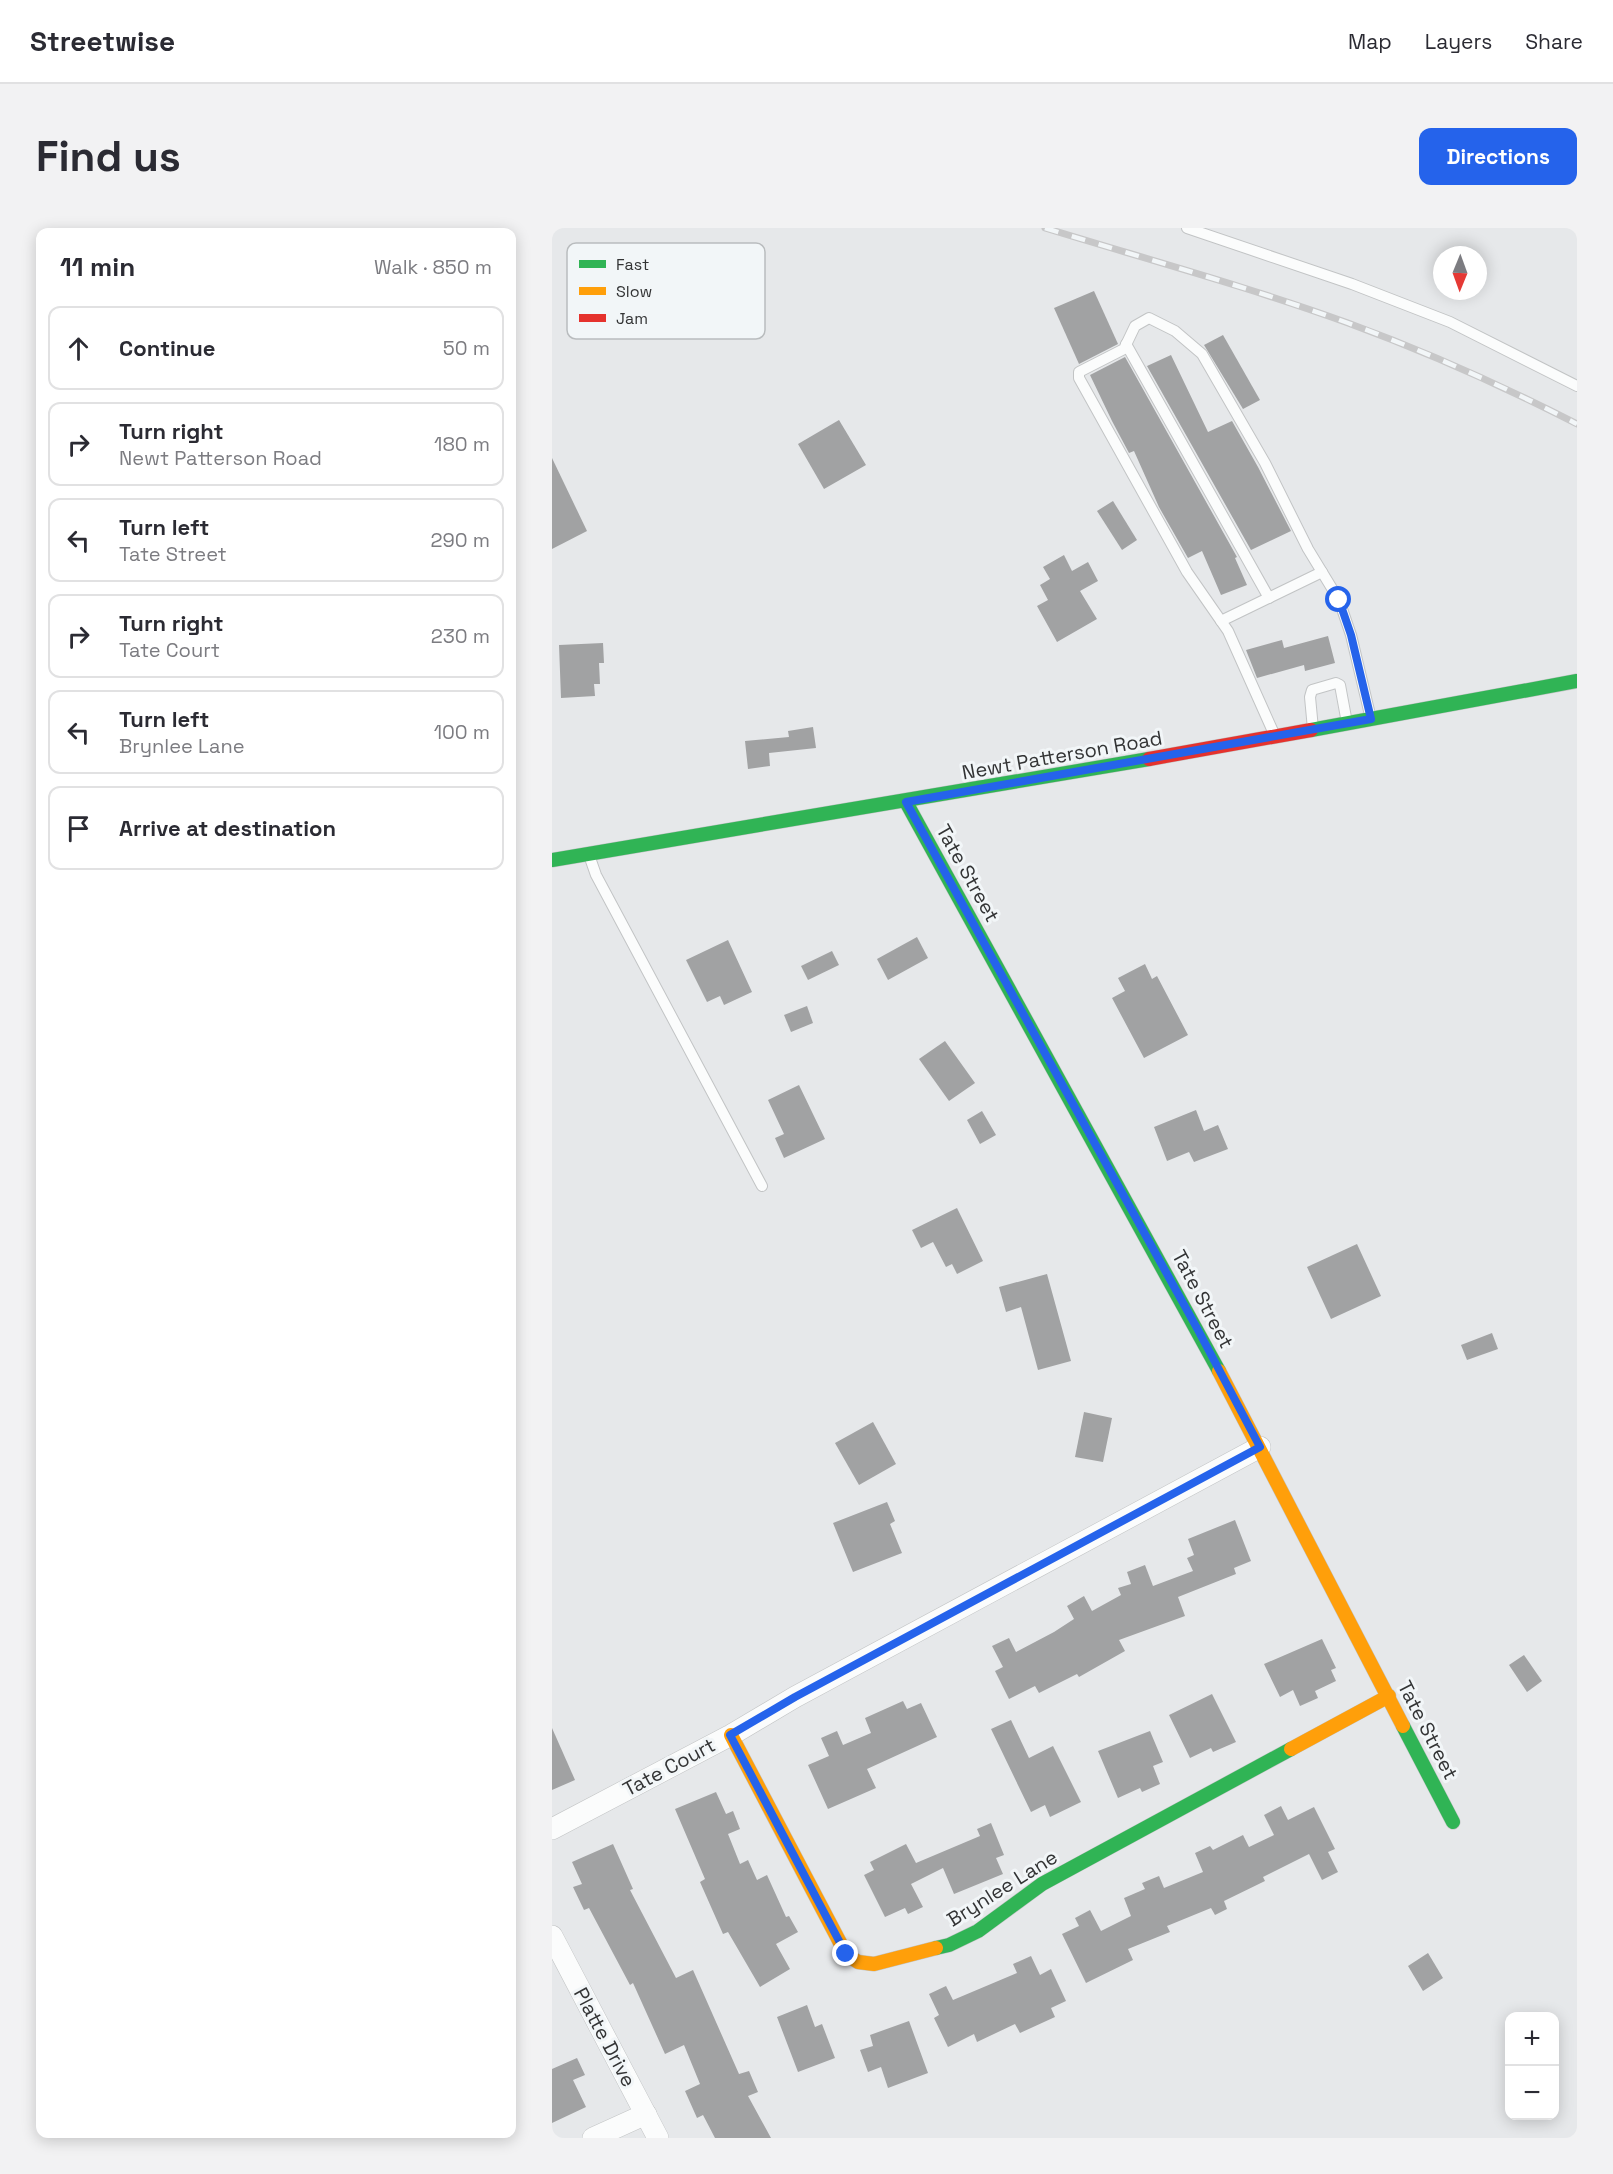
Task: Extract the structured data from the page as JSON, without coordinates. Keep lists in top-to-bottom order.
{
  "streets": {
    "street": [
      "Newt Patterson Road",
      "Tate Street",
      "Tate Court",
      "Brynlee Lane",
      "Platte Drive"
    ]
  },
  "crossings": [
    ["Newt Patterson Road", "Tate Street"],
    ["Tate Street", "Tate Court"],
    ["Tate Street", "Brynlee Lane"],
    ["Tate Court", "Brynlee Lane"]
  ],
  "legend": ["Fast", "Slow", "Jam"],
  "north": "bottom",
  "page": {
    "header": "Streetwise",
    "nav": ["Map", "Layers", "Share"],
    "buttons": "Directions",
    "title": "Find us",
    "heading": ["11 min", "Walk · 850 m"],
    "list": [
      ["Continue", "50 m"],
      ["Turn right", "Newt Patterson Road", "180 m"],
      ["Turn left", "Tate Street", "290 m"],
      ["Turn right", "Tate Court", "230 m"],
      ["Turn left", "Brynlee Lane", "100 m"],
      "Arrive at destination"
    ],
    "map_buttons": ["+", "−"]
  }
}
